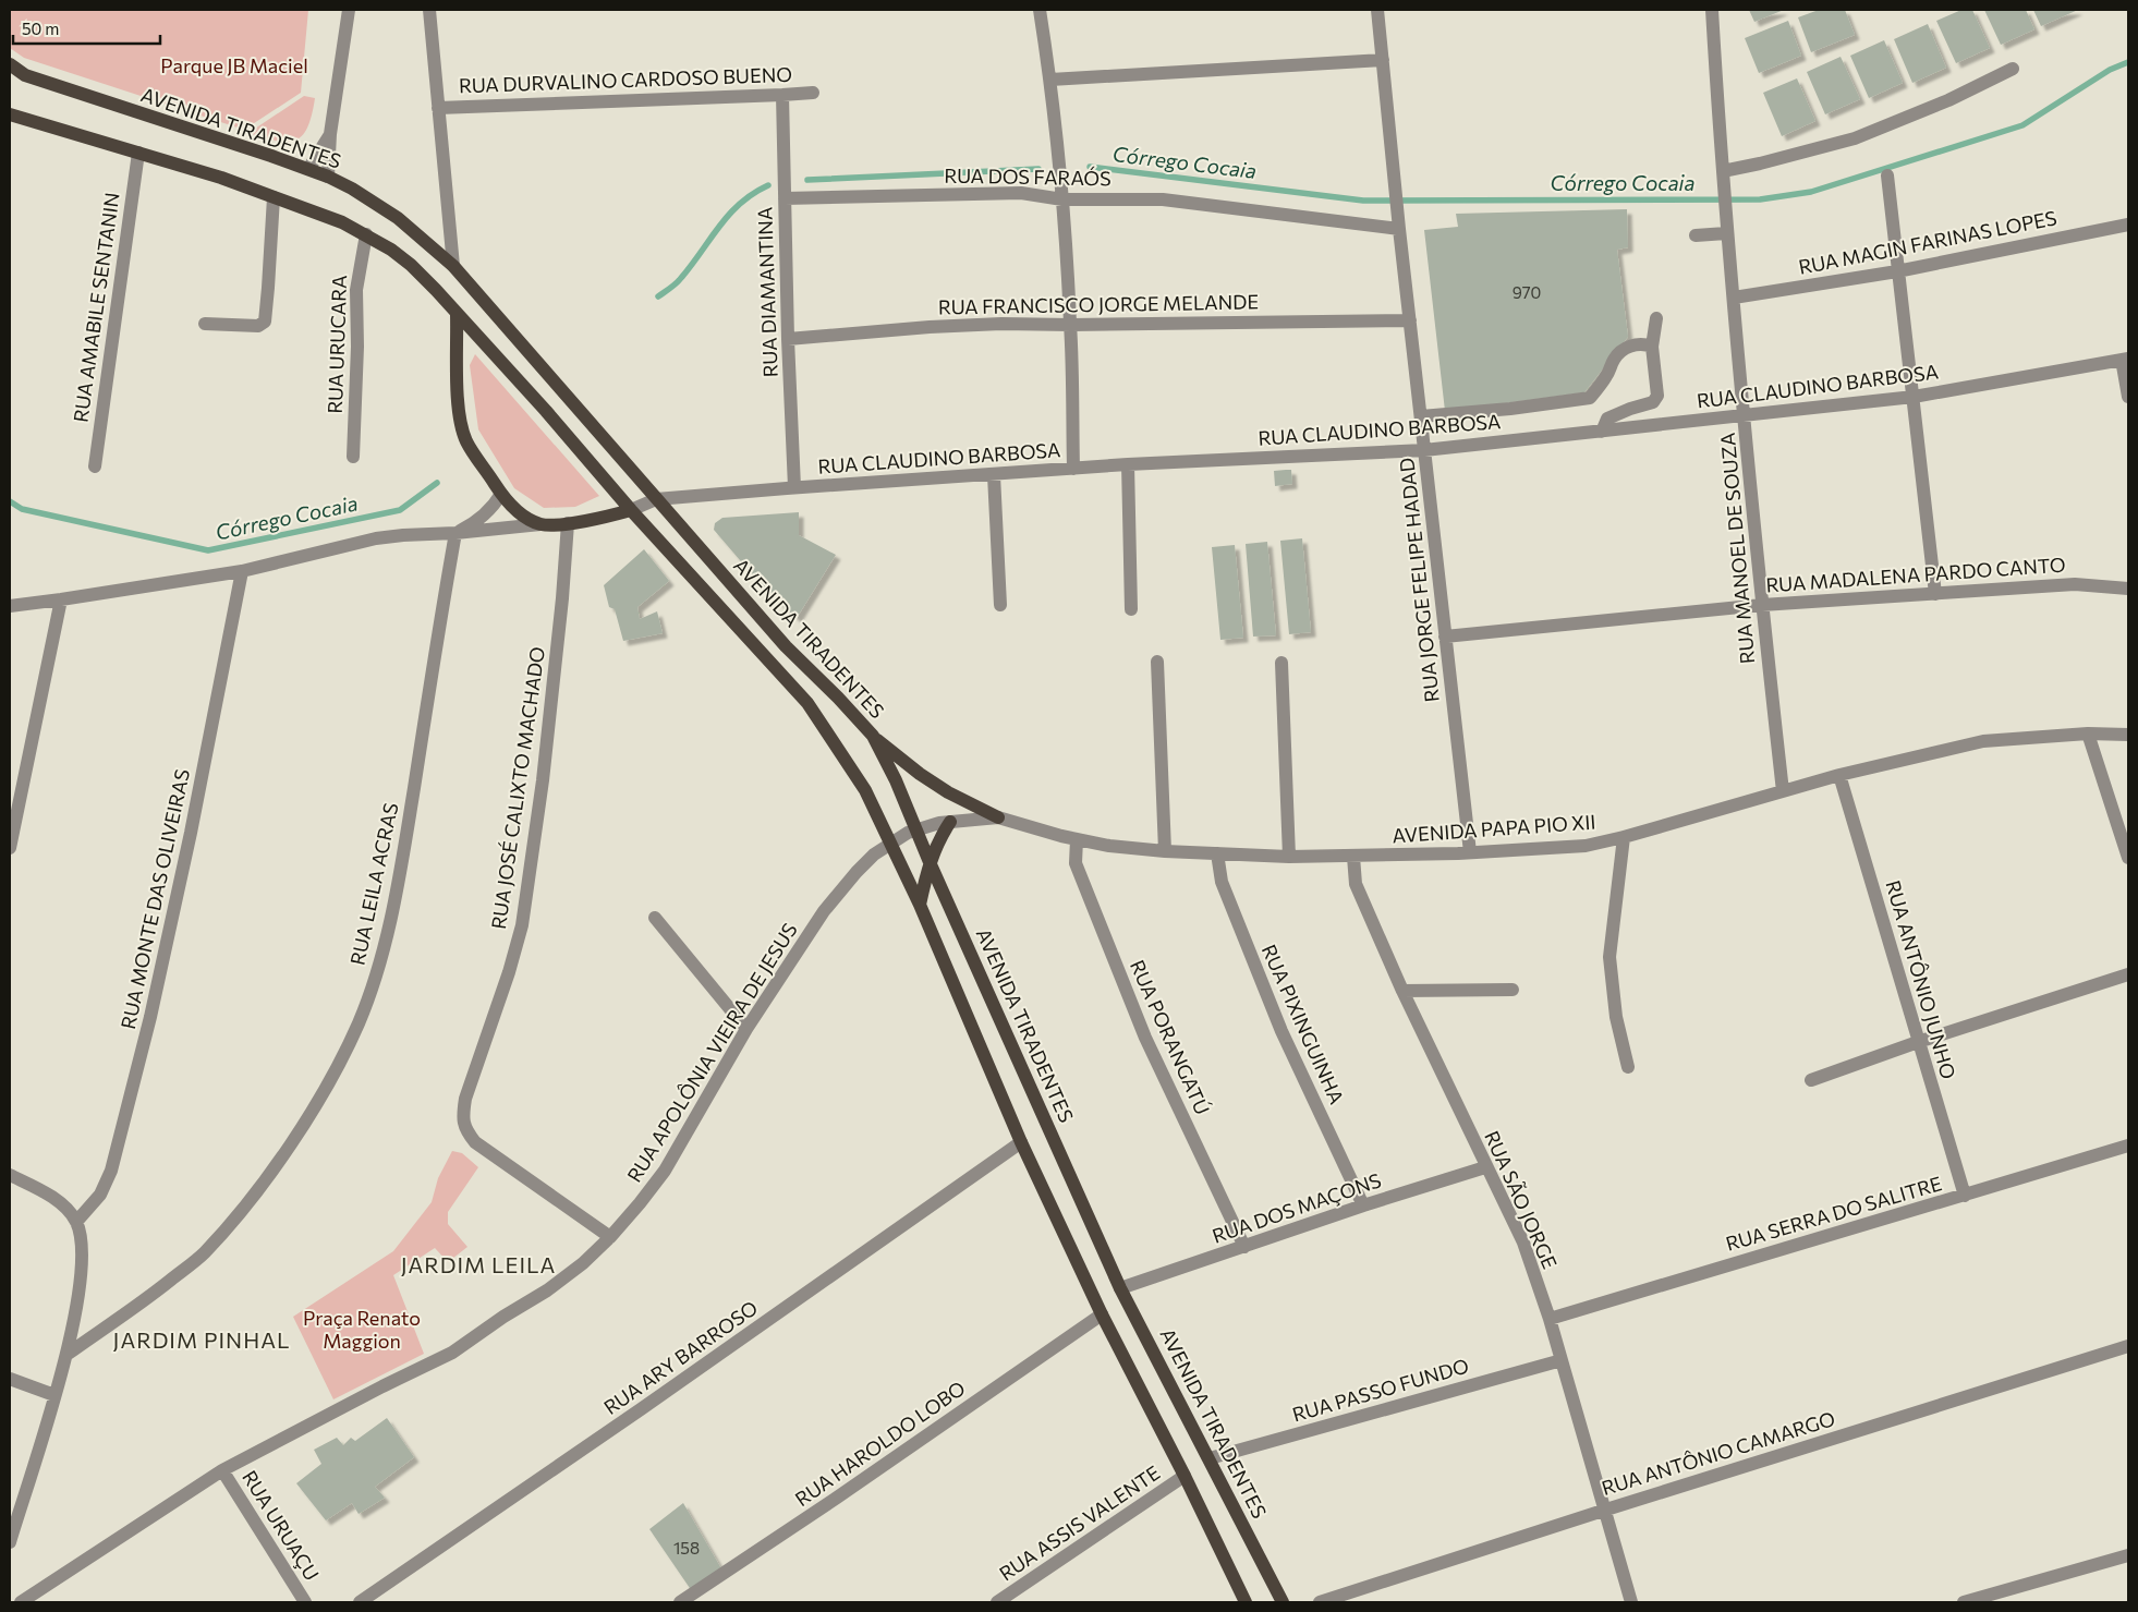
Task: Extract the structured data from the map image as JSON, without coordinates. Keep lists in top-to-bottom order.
{
  "streets": {
    "main road": ["AVENIDA TIRADENTES"],
    "street": [
      "RUA DURVALINO CARDOSO BUENO",
      "RUA DOS FARAÓS",
      "RUA MAGIN FARINAS LOPES",
      "RUA DIAMANTINA",
      "RUA FRANCISCO JORGE MELANDE",
      "RUA AMABILE SENTANIN",
      "RUA URUCARA",
      "RUA CLAUDINO BARBOSA",
      "RUA MANOEL DE SOUZA",
      "RUA MADALENA PARDO CANTO",
      "RUA JORGE FELIPE HADAD",
      "RUA JOSÉ CALIXTO MACHADO",
      "AVENIDA PAPA PIO XII",
      "RUA LEILA ACRAS",
      "RUA MONTE DAS OLIVEIRAS",
      "RUA ANTÔNIO JUNHO",
      "RUA PIXINGUINHA",
      "RUA PORANGATÚ",
      "RUA APOLÔNIA VIEIRA DE JESUS",
      "RUA SÃO JORGE",
      "RUA DOS MAÇONS",
      "RUA SERRA DO SALITRE",
      "RUA ARY BARROSO",
      "RUA PASSO FUNDO",
      "RUA HAROLDO LOBO",
      "RUA ANTÔNIO CAMARGO",
      "RUA ASSIS VALENTE",
      "RUA URUAÇU"
    ]
  },
  "crossings": [
    ["RUA DURVALINO CARDOSO BUENO", "RUA DIAMANTINA"],
    ["AVENIDA TIRADENTES", "RUA CLAUDINO BARBOSA"],
    ["AVENIDA TIRADENTES", "AVENIDA PAPA PIO XII"],
    ["AVENIDA TIRADENTES", "RUA DOS MAÇONS"],
    ["AVENIDA TIRADENTES", "RUA PASSO FUNDO"],
    ["RUA DOS FARAÓS", "RUA DIAMANTINA"],
    ["RUA DOS FARAÓS", "RUA JORGE FELIPE HADAD"],
    ["RUA MAGIN FARINAS LOPES", "RUA MANOEL DE SOUZA"],
    ["RUA DIAMANTINA", "RUA FRANCISCO JORGE MELANDE"],
    ["RUA DIAMANTINA", "RUA CLAUDINO BARBOSA"],
    ["RUA FRANCISCO JORGE MELANDE", "RUA JORGE FELIPE HADAD"],
    ["RUA CLAUDINO BARBOSA", "RUA MANOEL DE SOUZA"],
    ["RUA CLAUDINO BARBOSA", "RUA JORGE FELIPE HADAD"],
    ["RUA MANOEL DE SOUZA", "RUA MADALENA PARDO CANTO"],
    ["RUA MANOEL DE SOUZA", "AVENIDA PAPA PIO XII"],
    ["RUA MADALENA PARDO CANTO", "RUA JORGE FELIPE HADAD"],
    ["RUA JORGE FELIPE HADAD", "AVENIDA PAPA PIO XII"],
    ["RUA JOSÉ CALIXTO MACHADO", "RUA APOLÔNIA VIEIRA DE JESUS"],
    ["AVENIDA PAPA PIO XII", "RUA ANTÔNIO JUNHO"],
    ["AVENIDA PAPA PIO XII", "RUA PIXINGUINHA"],
    ["AVENIDA PAPA PIO XII", "RUA PORANGATÚ"],
    ["AVENIDA PAPA PIO XII", "RUA APOLÔNIA VIEIRA DE JESUS"],
    ["AVENIDA PAPA PIO XII", "RUA SÃO JORGE"],
    ["RUA ANTÔNIO JUNHO", "RUA SERRA DO SALITRE"],
    ["RUA PIXINGUINHA", "RUA DOS MAÇONS"],
    ["RUA PORANGATÚ", "RUA DOS MAÇONS"],
    ["RUA APOLÔNIA VIEIRA DE JESUS", "RUA URUAÇU"],
    ["RUA SÃO JORGE", "RUA DOS MAÇONS"],
    ["RUA SÃO JORGE", "RUA SERRA DO SALITRE"],
    ["RUA SÃO JORGE", "RUA PASSO FUNDO"],
    ["RUA SÃO JORGE", "RUA ANTÔNIO CAMARGO"]
  ],
  "districts": ["JARDIM LEILA", "JARDIM PINHAL"],
  "water": ["Córrego Cocaia"],
  "parks": ["Parque JB Maciel", "Praça Renato Maggion"],
  "house_numbers": ["970", "158"],
  "scale_bar": "50 m"
}
